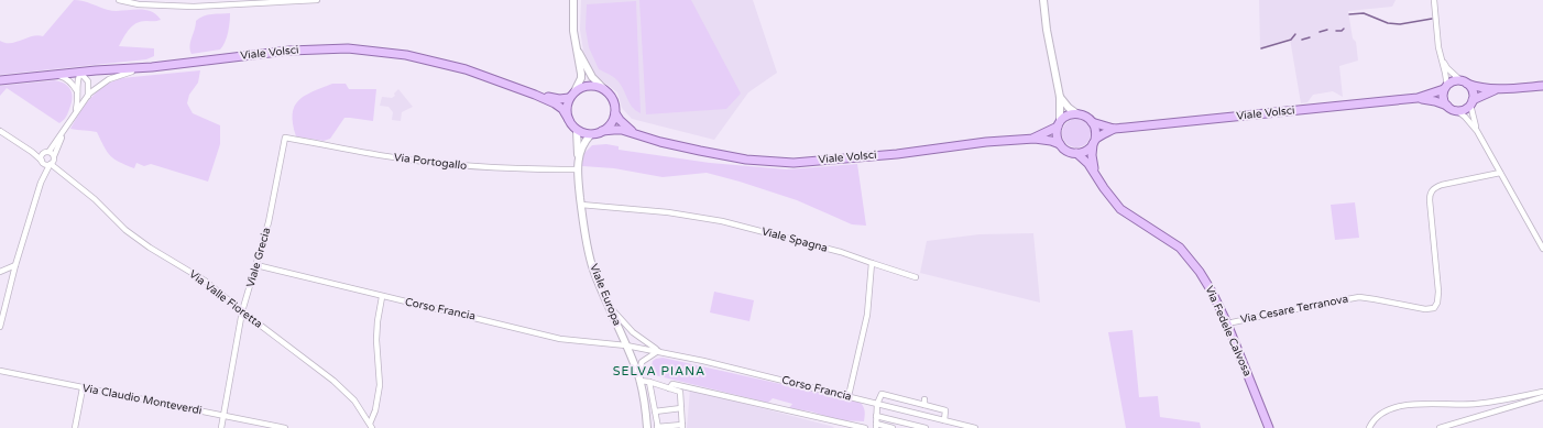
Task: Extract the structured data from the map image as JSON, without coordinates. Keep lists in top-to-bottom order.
{
  "streets": {
    "main road": ["Viale Volsci", "Via Fedele Calvosa"],
    "street": [
      "Via Portogallo",
      "Viale Spagna",
      "Viale Grecia",
      "Viale Europa",
      "Via Valle Fioretta",
      "Corso Francia",
      "Via Cesare Terranova",
      "Via Claudio Monteverdi"
    ]
  },
  "crossings": [
    ["Viale Volsci", "Via Fedele Calvosa"],
    ["Via Portogallo", "Viale Grecia"],
    ["Via Portogallo", "Viale Europa"],
    ["Viale Spagna", "Viale Europa"],
    ["Viale Grecia", "Via Valle Fioretta"],
    ["Viale Grecia", "Corso Francia"],
    ["Viale Grecia", "Via Claudio Monteverdi"],
    ["Viale Europa", "Corso Francia"],
    ["Via Cesare Terranova", "Via Fedele Calvosa"]
  ],
  "districts": ["SELVA PIANA"]
}
